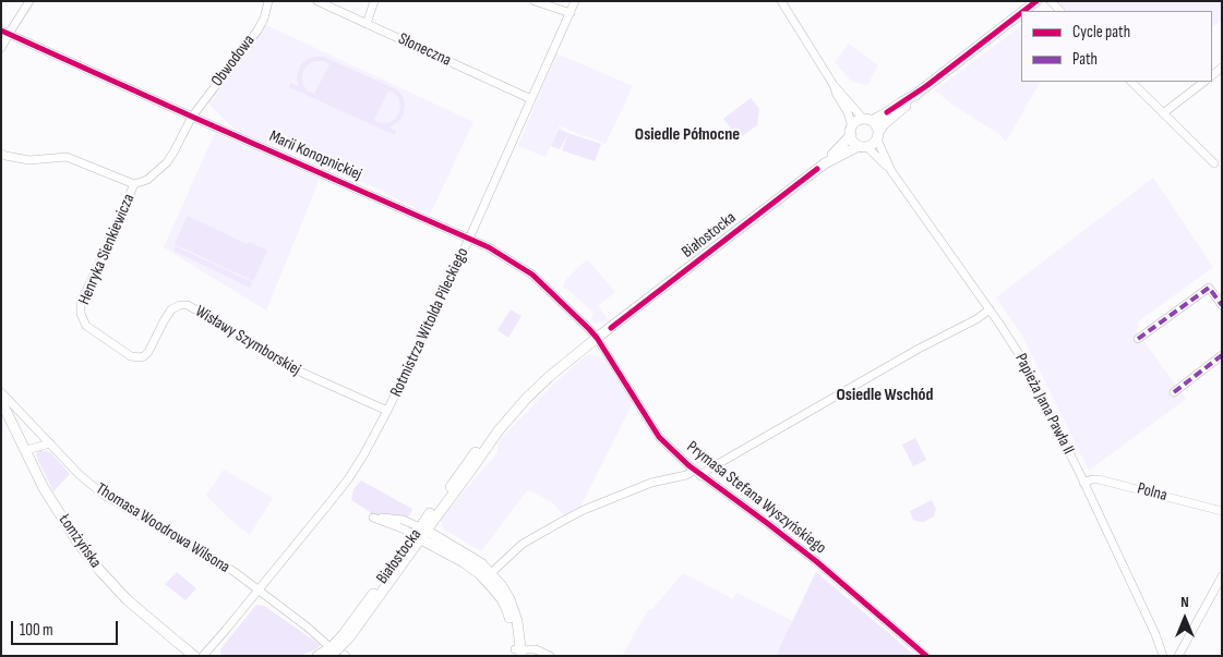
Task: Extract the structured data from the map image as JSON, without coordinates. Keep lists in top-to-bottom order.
{
  "streets": {
    "main road": ["Białostocka", "Łomżyńska"],
    "street": [
      "Słoneczna",
      "Obwodowa",
      "Marii Konopnickiej",
      "Henryka Sienkiewicza",
      "Rotmistrza Witolda Pileckiego",
      "Wisławy Szymborskiej",
      "Papieża Jana Pawła II",
      "Polna",
      "Prymasa Stefana Wyszyńskiego",
      "Thomasa Woodrowa Wilsona"
    ]
  },
  "crossings": [
    ["Słoneczna", "Rotmistrza Witolda Pileckiego"],
    ["Obwodowa", "Marii Konopnickiej"],
    ["Obwodowa", "Henryka Sienkiewicza"],
    ["Marii Konopnickiej", "Białostocka"],
    ["Marii Konopnickiej", "Henryka Sienkiewicza"],
    ["Marii Konopnickiej", "Rotmistrza Witolda Pileckiego"],
    ["Marii Konopnickiej", "Prymasa Stefana Wyszyńskiego"],
    ["Białostocka", "Papieża Jana Pawła II"],
    ["Białostocka", "Prymasa Stefana Wyszyńskiego"],
    ["Białostocka", "Thomasa Woodrowa Wilsona"],
    ["Henryka Sienkiewicza", "Wisławy Szymborskiej"],
    ["Rotmistrza Witolda Pileckiego", "Wisławy Szymborskiej"],
    ["Rotmistrza Witolda Pileckiego", "Thomasa Woodrowa Wilsona"],
    ["Papieża Jana Pawła II", "Polna"]
  ],
  "districts": ["Osiedle Północne", "Osiedle Wschód"],
  "legend": ["Cycle path", "Path"],
  "scale_bar": "100 m",
  "north": "top"
}
